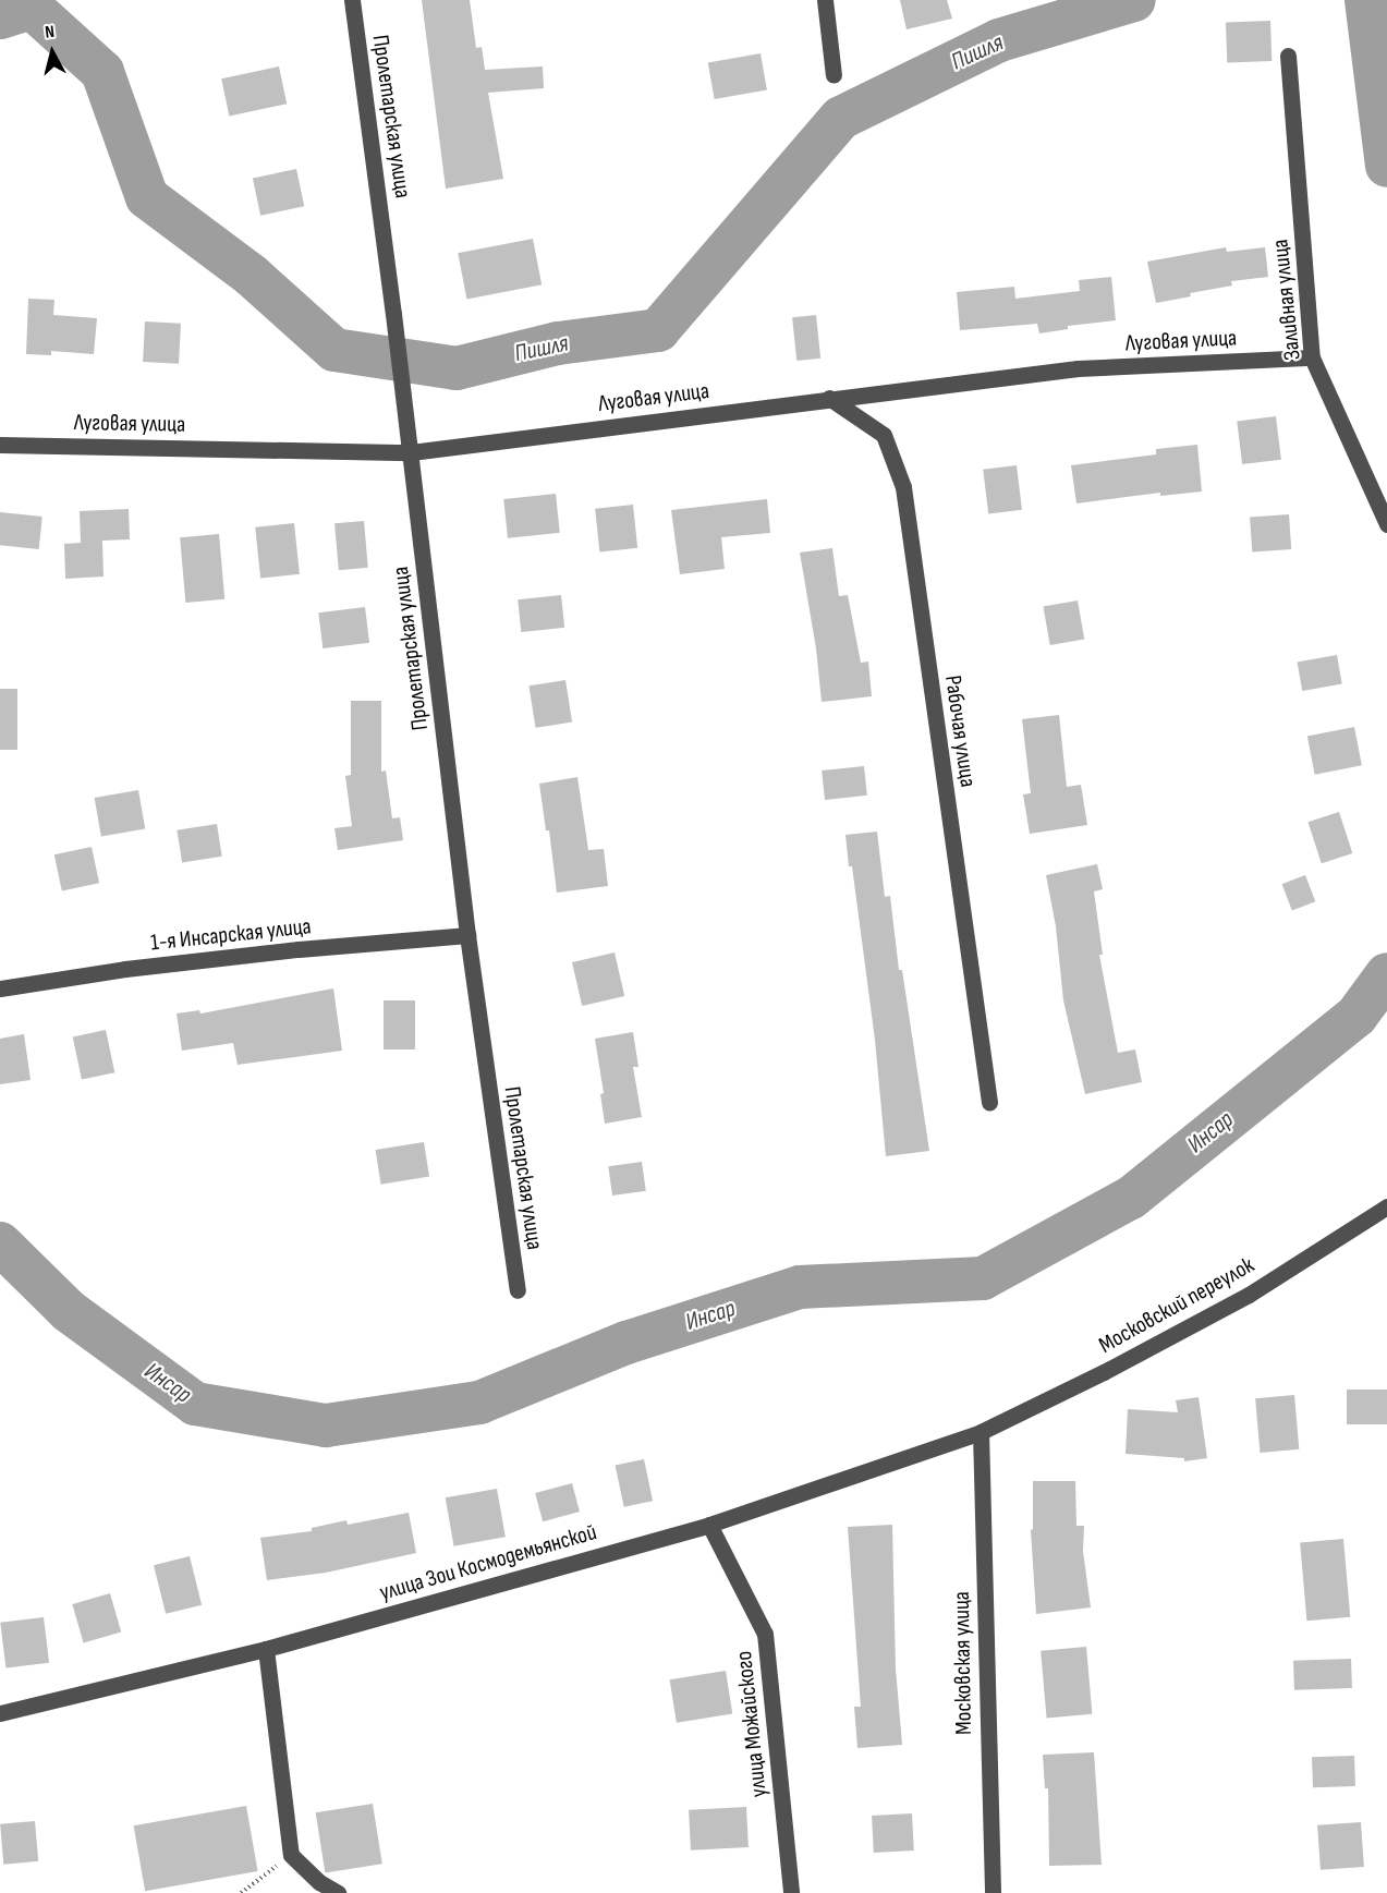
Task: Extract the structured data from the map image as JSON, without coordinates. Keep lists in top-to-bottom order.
{
  "streets": {
    "street": [
      "Пролетарская улица",
      "Заливная улица",
      "Луговая улица",
      "Рабочая улица",
      "1-я Инсарская улица",
      "Московский переулок",
      "улица Зои Космодемьянской",
      "Московская улица",
      "улица Можайского"
    ]
  },
  "crossings": [
    ["Пролетарская улица", "Луговая улица"],
    ["Пролетарская улица", "1-я Инсарская улица"],
    ["Заливная улица", "Луговая улица"],
    ["Луговая улица", "Рабочая улица"],
    ["Московский переулок", "улица Зои Космодемьянской"],
    ["Московский переулок", "Московская улица"],
    ["улица Зои Космодемьянской", "Московская улица"],
    ["улица Зои Космодемьянской", "улица Можайского"]
  ],
  "water": ["Пишля", "Инсар"],
  "north": "top"
}
